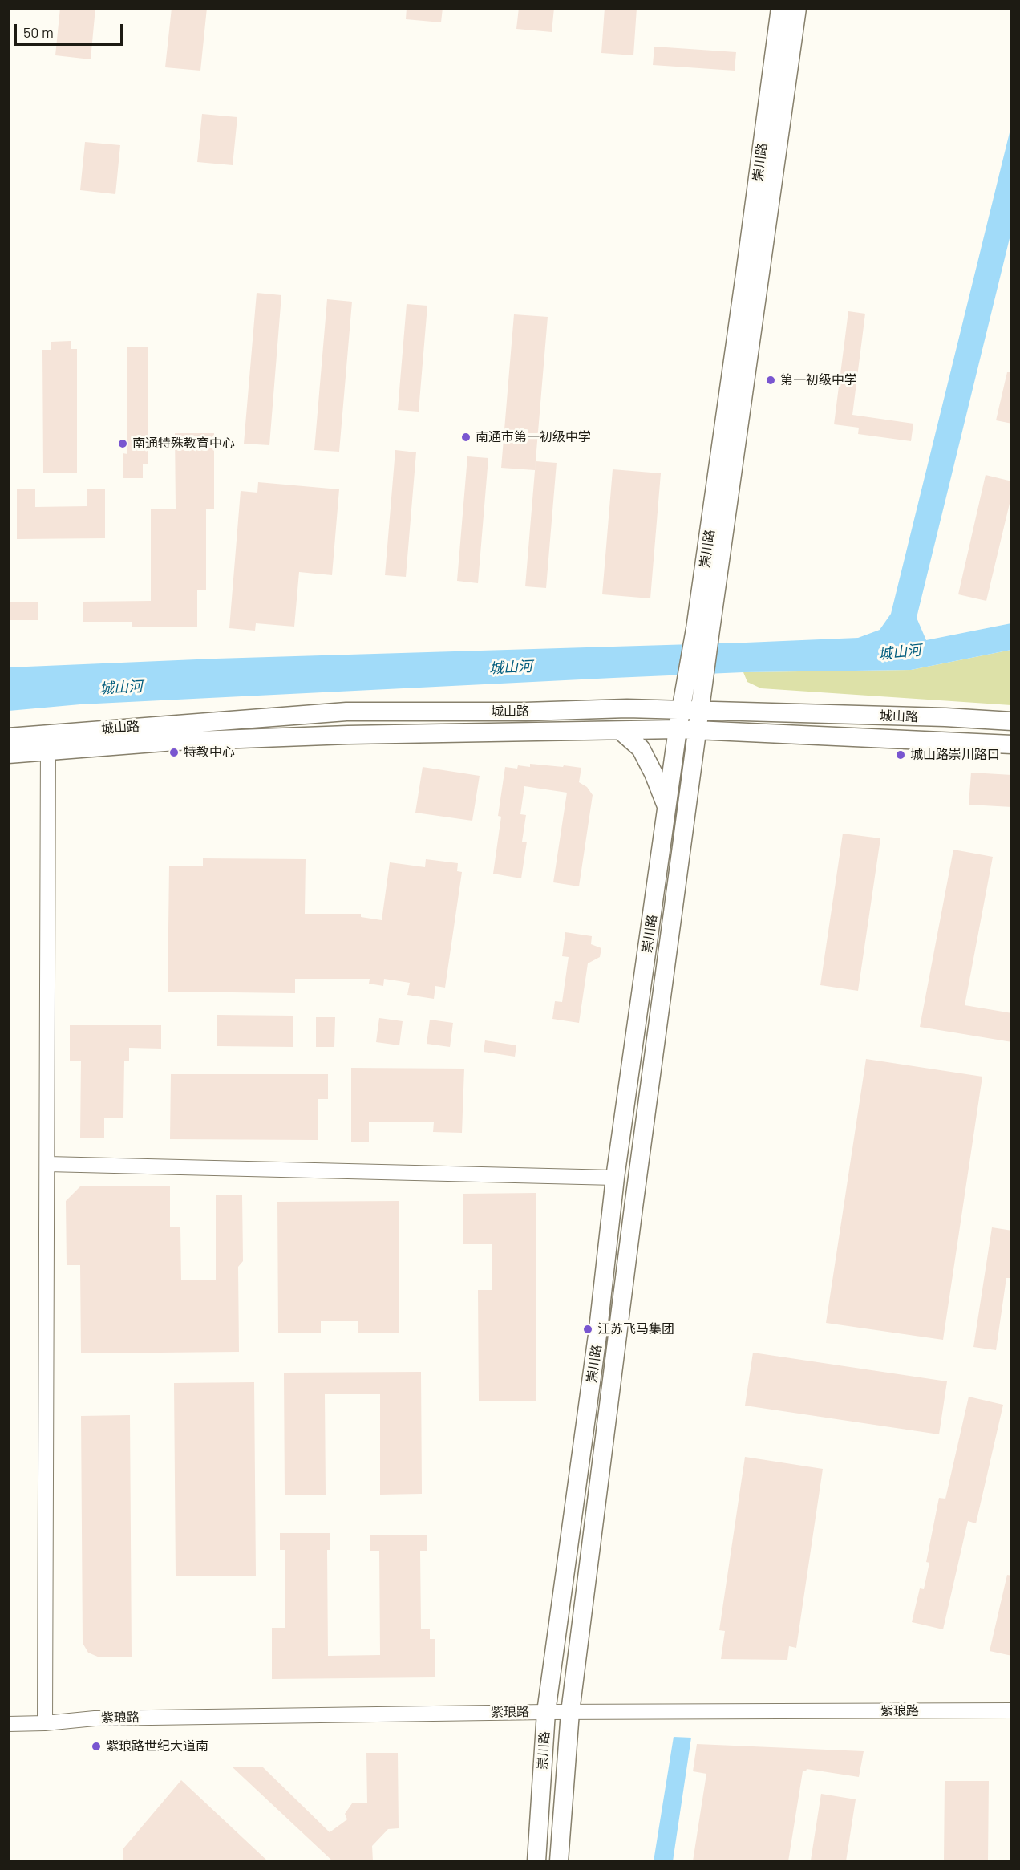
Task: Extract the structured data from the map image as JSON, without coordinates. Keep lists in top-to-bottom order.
{
  "streets": {
    "main road": ["崇川路", "城山路"],
    "street": ["紫琅路"]
  },
  "crossings": [
    ["崇川路", "城山路"],
    ["崇川路", "紫琅路"]
  ],
  "water": ["城山河"],
  "places": [
    "第一初级中学",
    "南通市第一初级中学",
    "南通特殊教育中心",
    "特教中心",
    "城山路崇川路口",
    "江苏飞马集团",
    "紫琅路世纪大道南"
  ],
  "scale_bar": "50 m"
}
